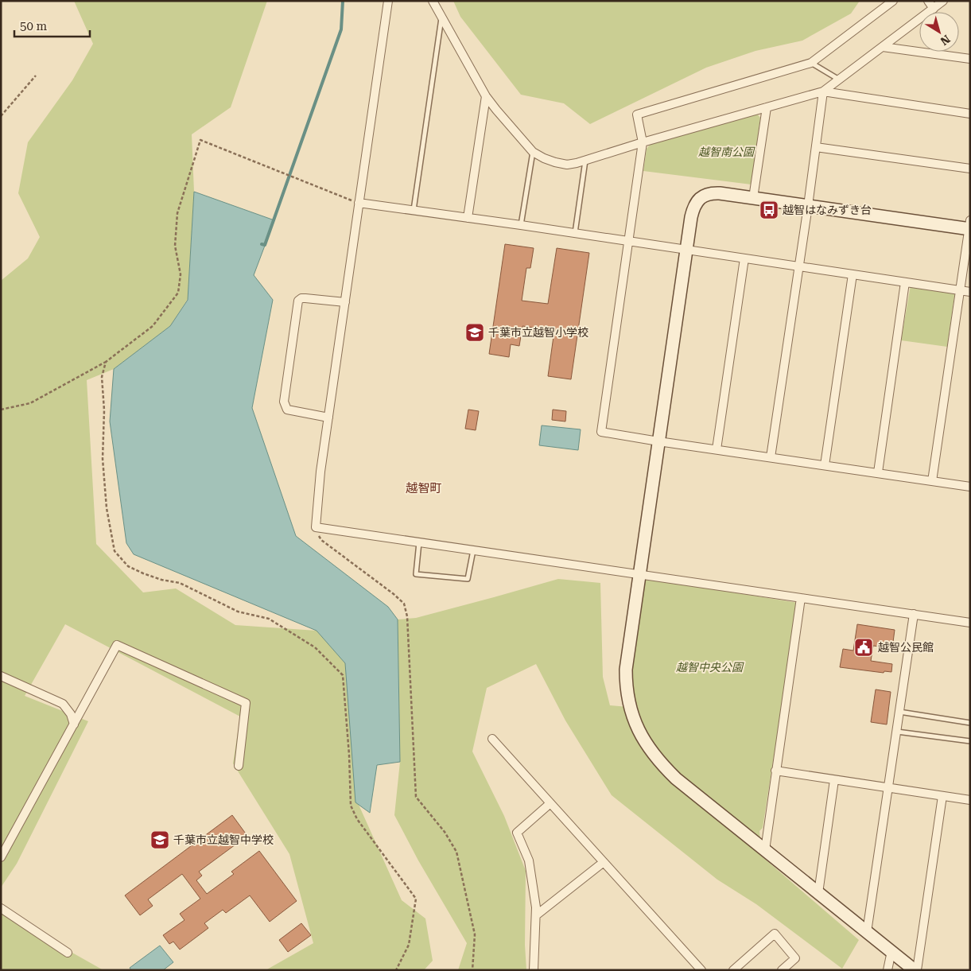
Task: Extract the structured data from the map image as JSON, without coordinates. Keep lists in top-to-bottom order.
{
  "districts": ["越智町"],
  "parks": ["越智南公園", "越智中央公園"],
  "places": {
    "bus stop": ["越智はなみずき台"],
    "school or university": ["千葉市立越智小学校", "千葉市立越智中学校"],
    "public building": ["越智公民館"]
  },
  "scale_bar": "50 m",
  "north": "bottom right"
}
